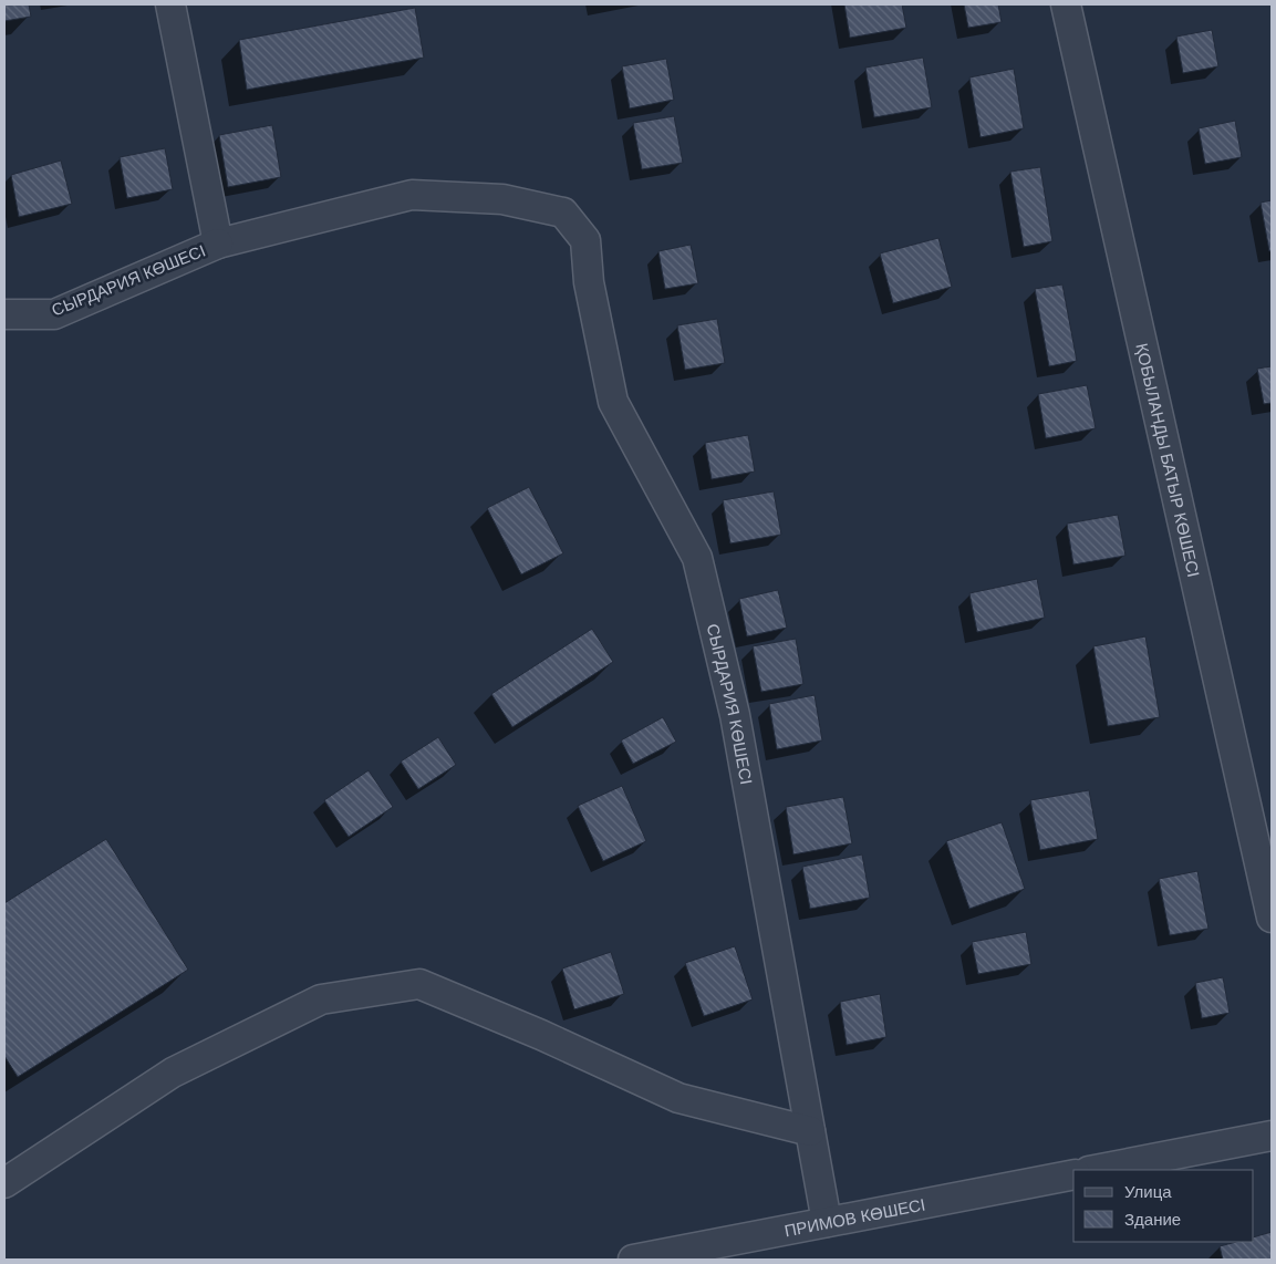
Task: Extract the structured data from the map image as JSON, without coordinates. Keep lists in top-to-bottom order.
{
  "streets": {
    "street": ["СЫРДАРИЯ КӨШЕСІ", "ҚОБЫЛАНДЫ БАТЫР КӨШЕСІ", "ПРИМОВ КӨШЕСІ"]
  },
  "crossings": [
    ["СЫРДАРИЯ КӨШЕСІ", "ПРИМОВ КӨШЕСІ"]
  ],
  "legend": ["Улица", "Здание"]
}
